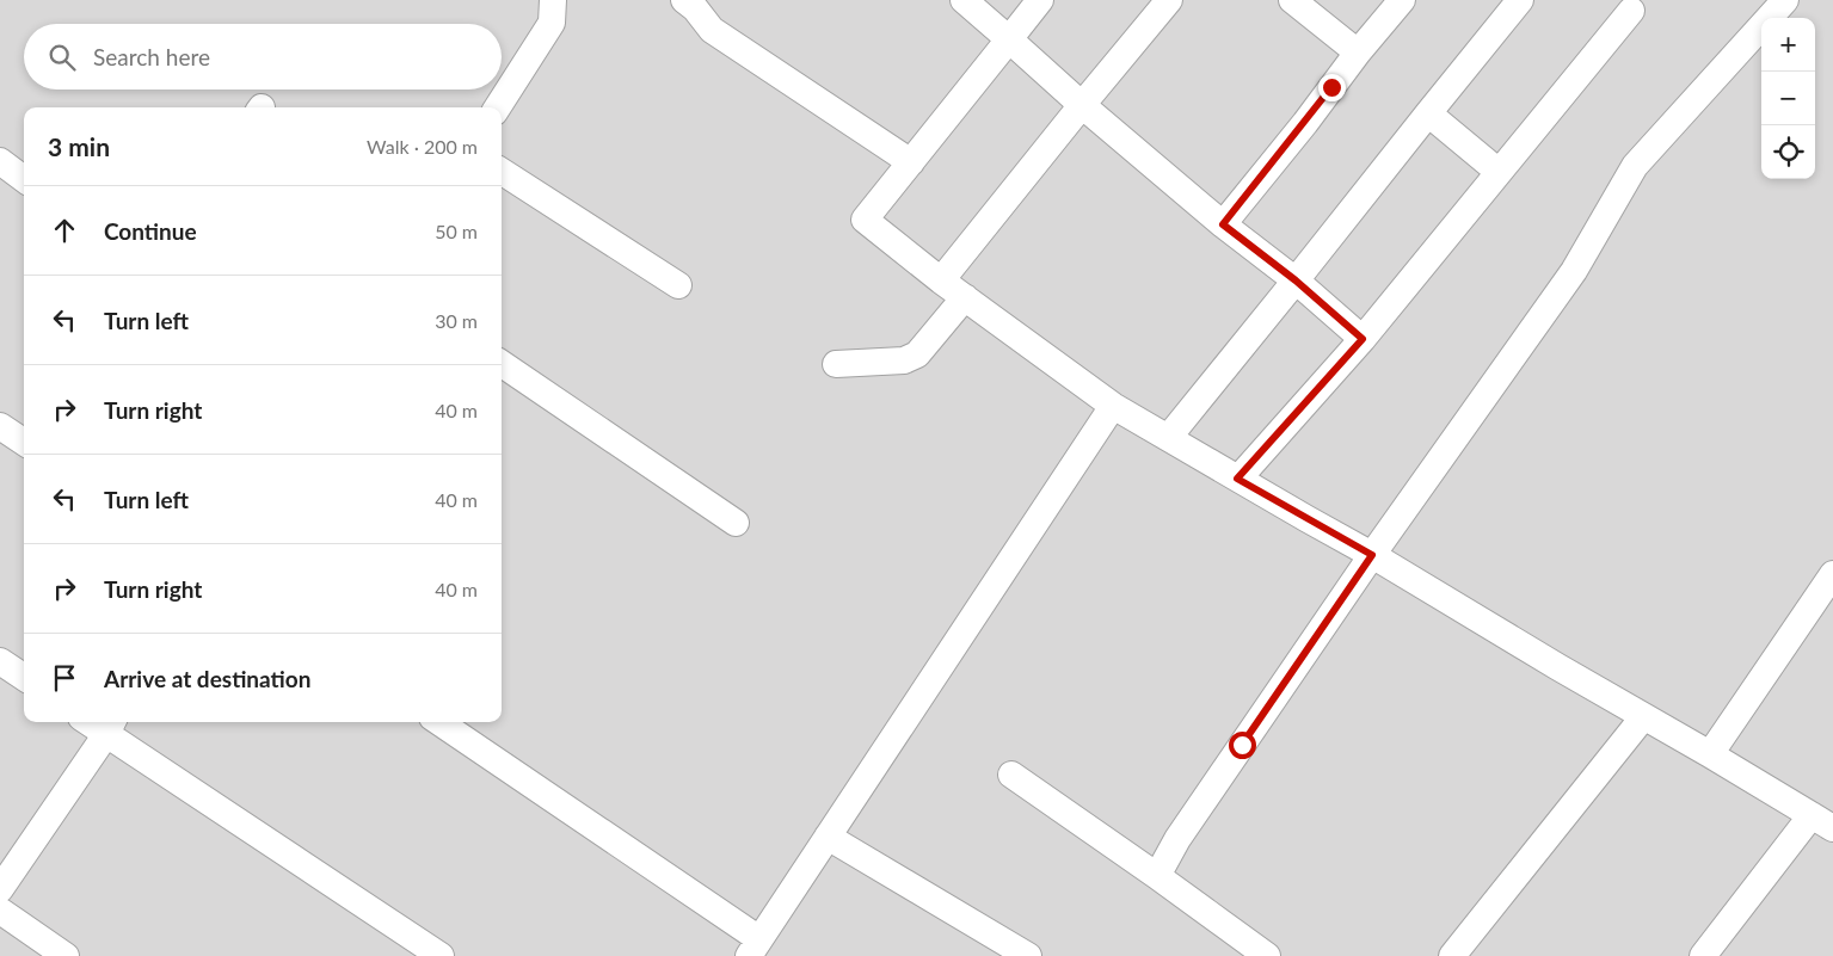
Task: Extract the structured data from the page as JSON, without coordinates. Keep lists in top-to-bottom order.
{
  "page": {
    "map_buttons": ["+", "−"],
    "search": "Search here",
    "heading": ["3 min", "Walk · 200 m"],
    "list": [
      ["Continue", "50 m"],
      ["Turn left", "30 m"],
      ["Turn right", "40 m"],
      ["Turn left", "40 m"],
      ["Turn right", "40 m"],
      "Arrive at destination"
    ]
  }
}
